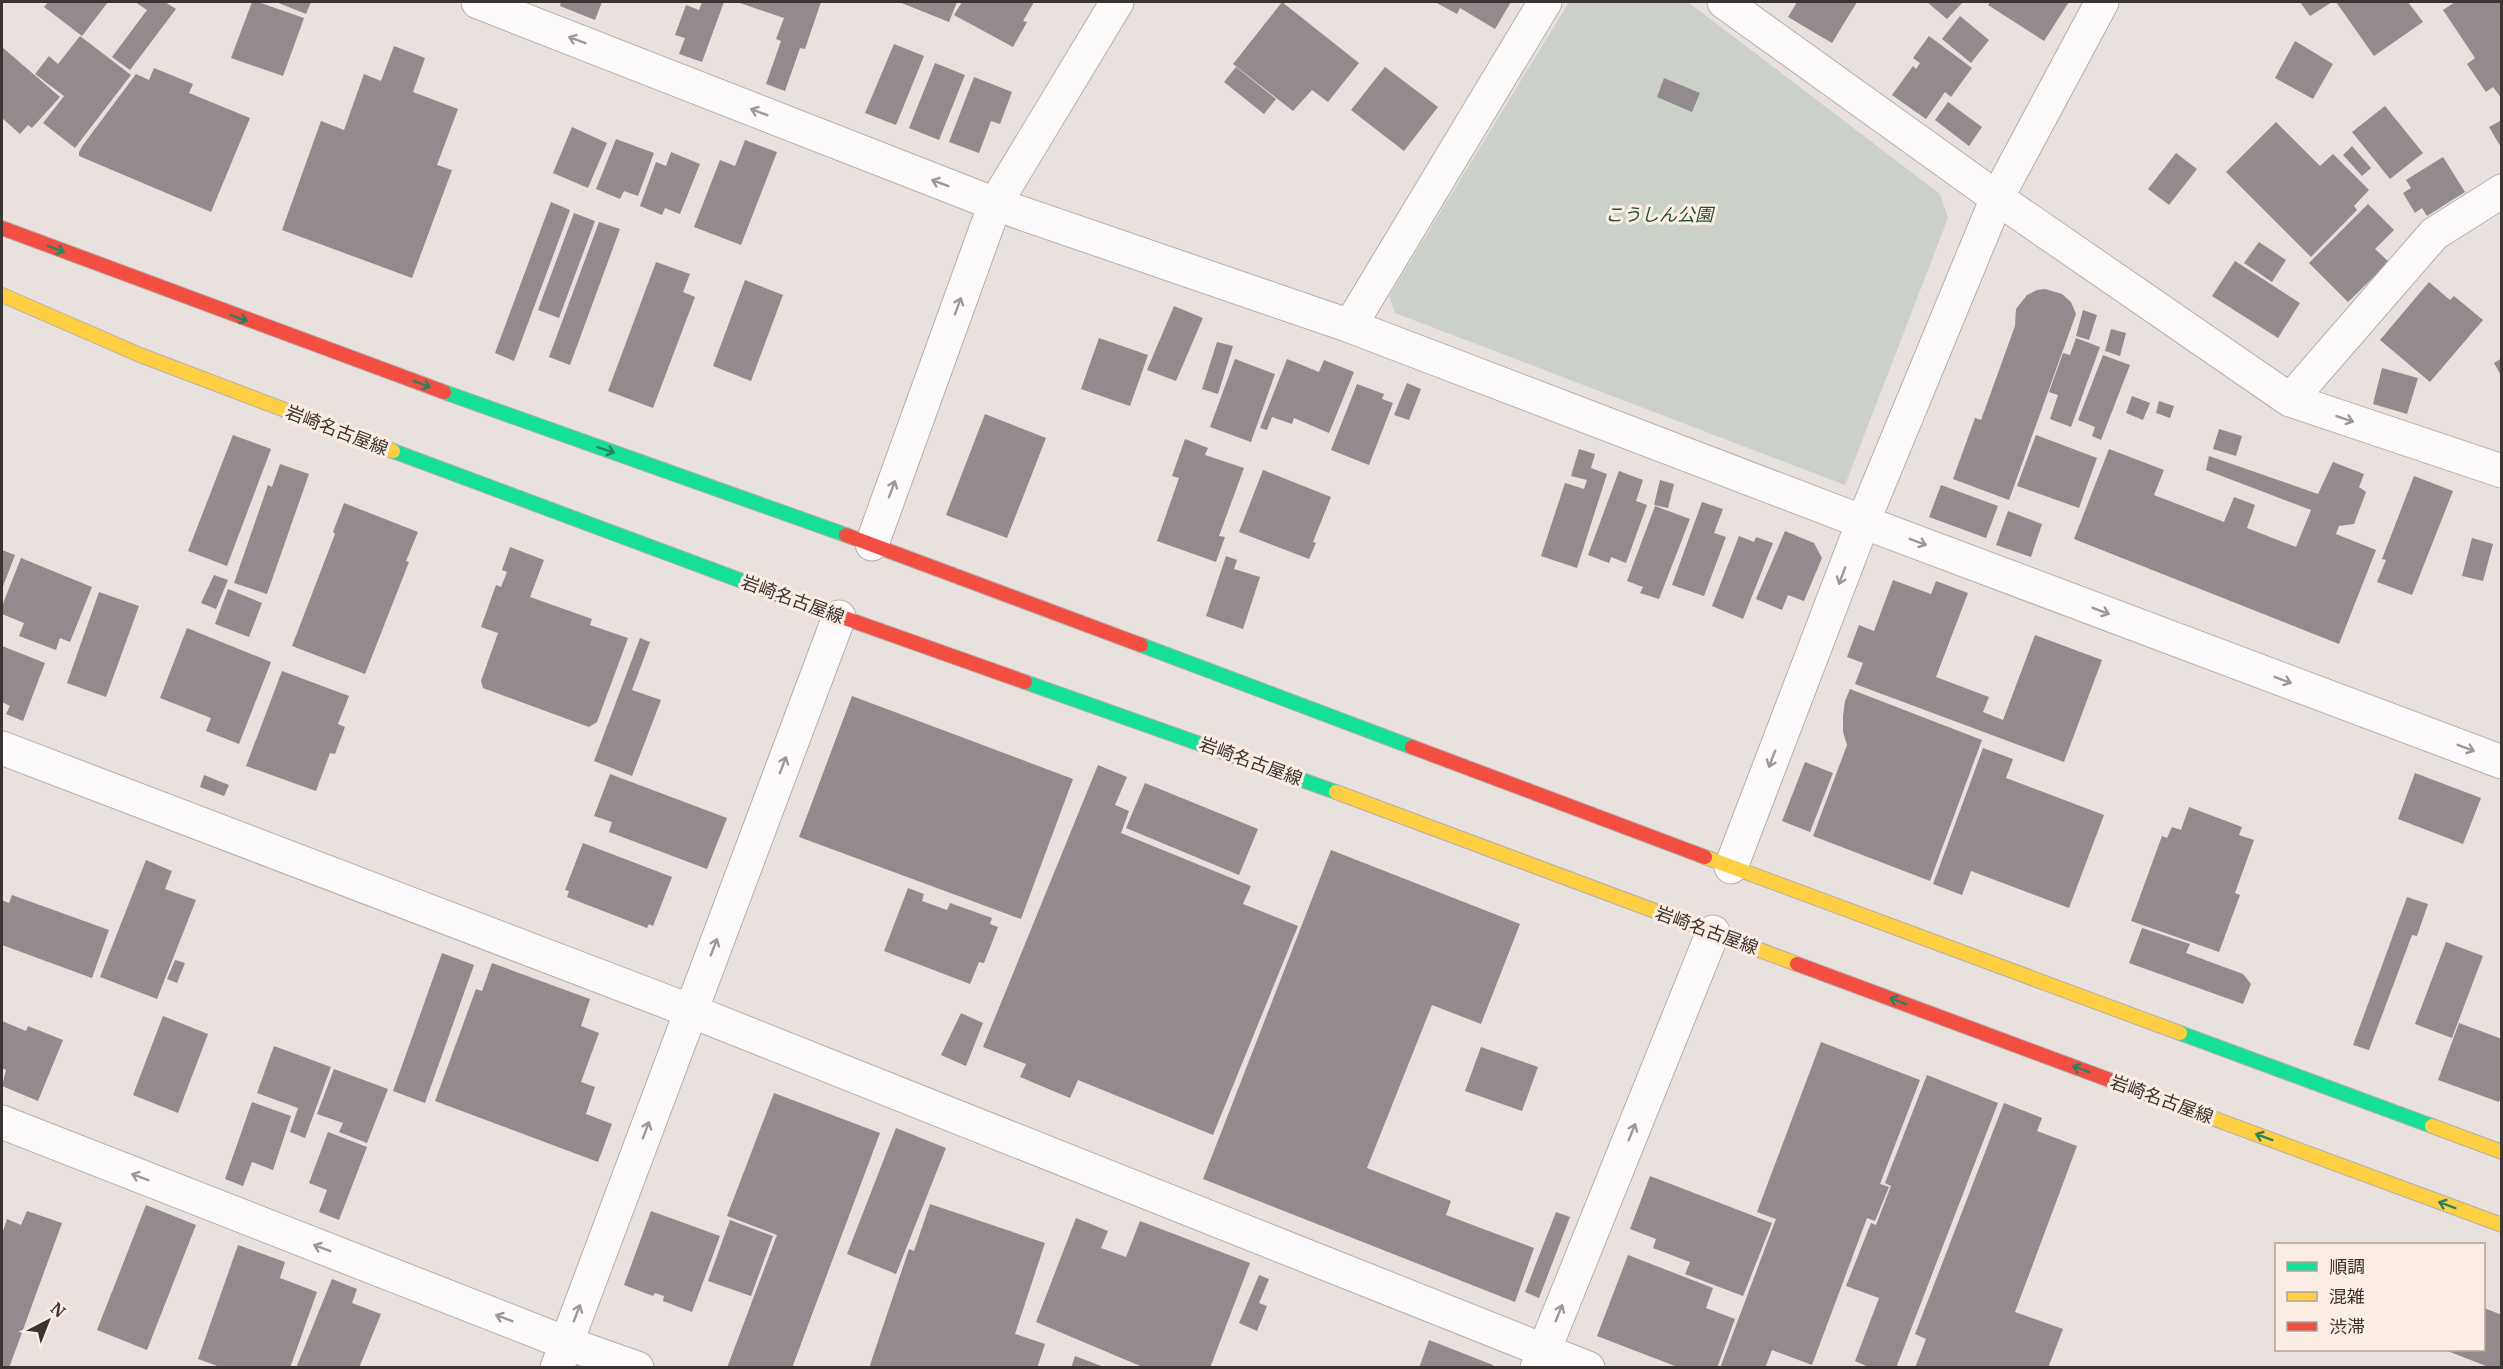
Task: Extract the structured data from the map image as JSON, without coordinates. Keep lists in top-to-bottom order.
{
  "streets": {
    "main road": ["岩崎名古屋線"]
  },
  "parks": ["こうしん公園"],
  "legend": ["順調", "混雑", "渋滞"],
  "north": "top right"
}
